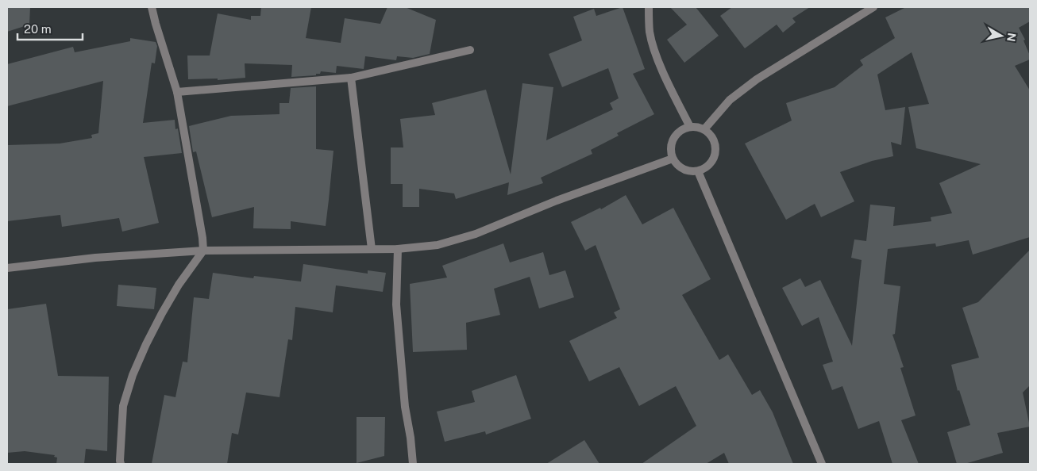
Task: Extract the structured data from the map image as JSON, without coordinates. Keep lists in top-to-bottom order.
{
  "scale_bar": "20 m",
  "north": "right"
}
